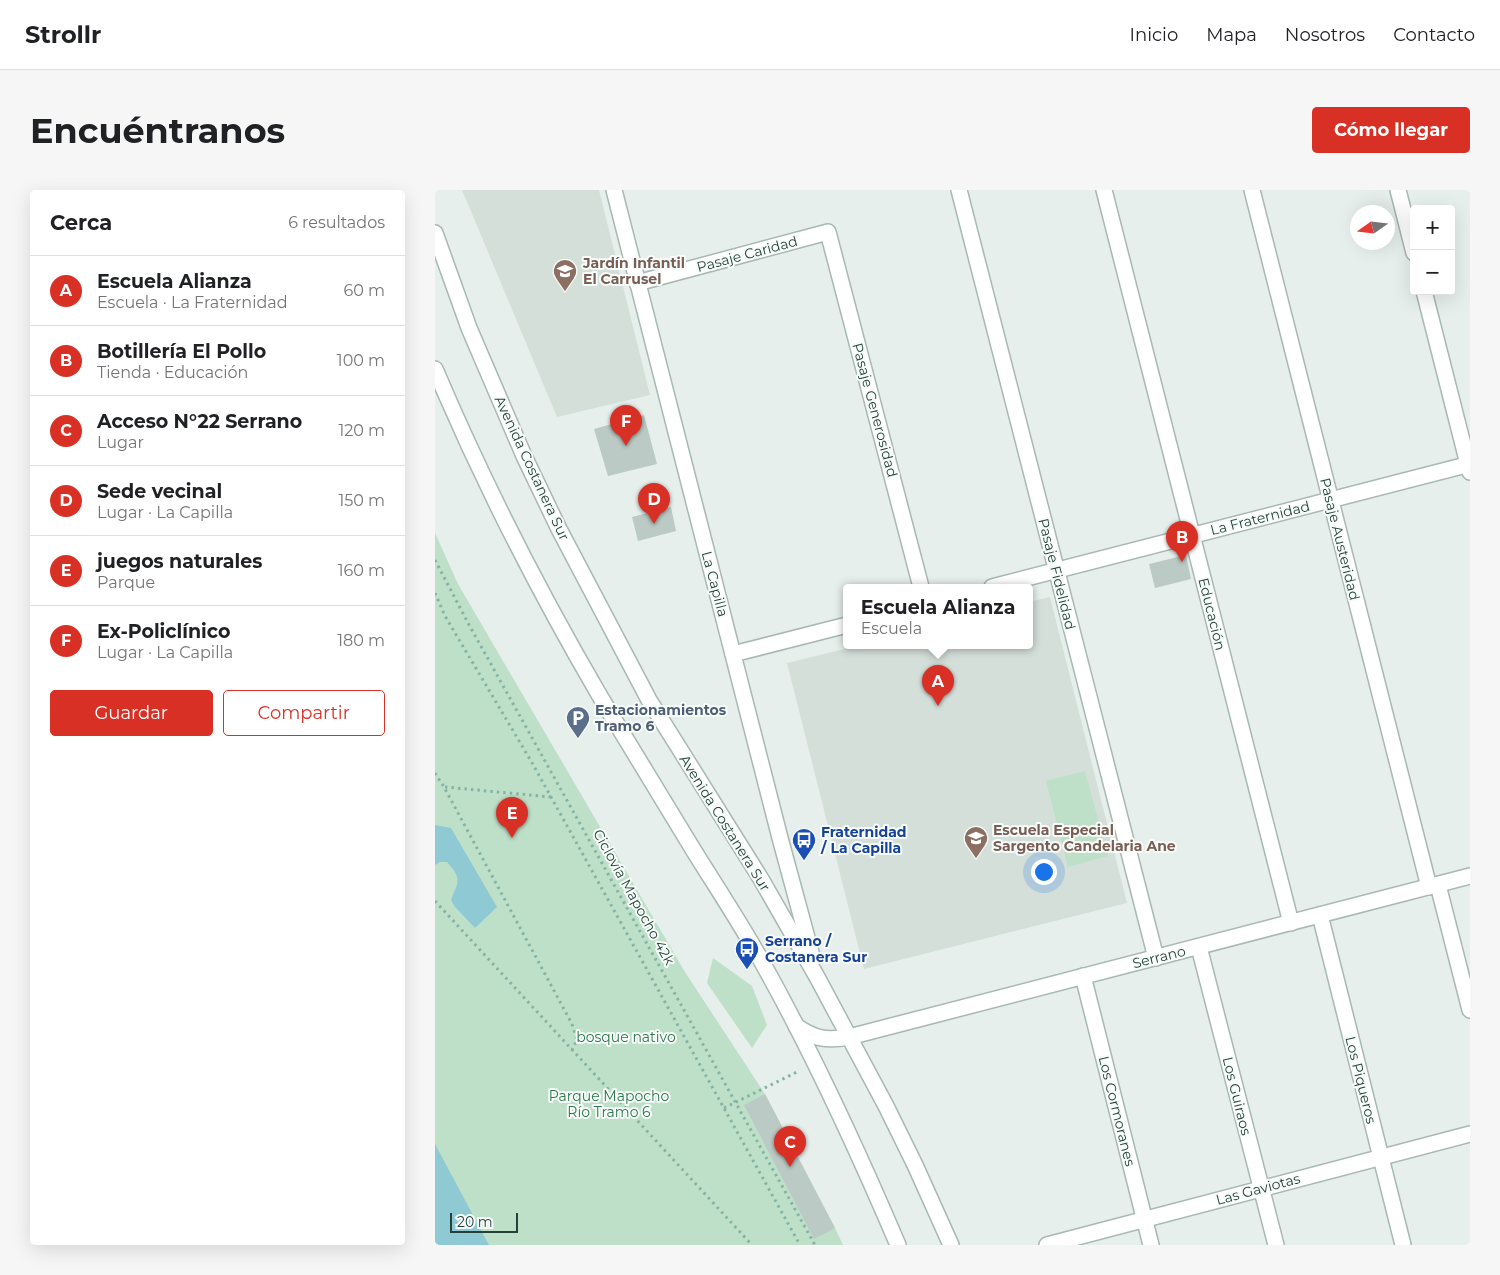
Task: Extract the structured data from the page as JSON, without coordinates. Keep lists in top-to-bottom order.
{
  "streets": {
    "street": [
      "Pasaje Caridad",
      "Pasaje Generosidad",
      "Avenida Costanera Sur",
      "La Fraternidad",
      "Pasaje Austeridad",
      "Pasaje Fidelidad",
      "La Capilla",
      "Educación",
      "Serrano",
      "Los Piqueros",
      "Los Guiraos",
      "Los Cormoranes",
      "Las Gaviotas"
    ],
    "path": ["Ciclovía Mapocho 42k"]
  },
  "crossings": [
    ["Pasaje Caridad", "Pasaje Generosidad"],
    ["Pasaje Caridad", "La Capilla"],
    ["Avenida Costanera Sur", "La Capilla"],
    ["Avenida Costanera Sur", "Serrano"],
    ["La Fraternidad", "Pasaje Austeridad"],
    ["La Fraternidad", "Pasaje Fidelidad"],
    ["La Fraternidad", "Educación"],
    ["Pasaje Austeridad", "Serrano"],
    ["Pasaje Fidelidad", "Serrano"],
    ["Educación", "Serrano"],
    ["Serrano", "Los Piqueros"],
    ["Serrano", "Los Guiraos"],
    ["Serrano", "Los Cormoranes"],
    ["Los Piqueros", "Las Gaviotas"],
    ["Los Guiraos", "Las Gaviotas"],
    ["Los Cormoranes", "Las Gaviotas"]
  ],
  "parks": ["bosque nativo", "Parque Mapocho Río Tramo 6"],
  "places": {
    "school or university": ["Jardín Infantil El Carrusel", "Escuela Especial Sargento Candelaria Ane"],
    "parking": ["Estacionamientos Tramo 6"],
    "bus stop": ["Fraternidad / La Capilla", "Serrano / Costanera Sur"]
  },
  "scale_bar": "20 m",
  "north": "left",
  "page": {
    "header": "Strollr",
    "nav": [
      "Inicio",
      "Mapa",
      "Nosotros",
      "Contacto"
    ],
    "buttons": [
      "Cómo llegar",
      ["Guardar", "Compartir"]
    ],
    "title": "Encuéntranos",
    "heading": ["Cerca", "6 resultados"],
    "map_buttons": ["+", "−"],
    "list": [
      {
        "mark": "A",
        "name": "Escuela Alianza",
        "note": "Escuela · La Fraternidad",
        "value": "60 m"
      },
      {
        "mark": "B",
        "name": "Botillería El Pollo",
        "note": "Tienda · Educación",
        "value": "100 m"
      },
      {
        "mark": "C",
        "name": "Acceso N°22 Serrano",
        "note": "Lugar",
        "value": "120 m"
      },
      {
        "mark": "D",
        "name": "Sede vecinal",
        "note": "Lugar · La Capilla",
        "value": "150 m"
      },
      {
        "mark": "E",
        "name": "juegos naturales",
        "note": "Parque",
        "value": "160 m"
      },
      {
        "mark": "F",
        "name": "Ex-Policlínico",
        "note": "Lugar · La Capilla",
        "value": "180 m"
      }
    ],
    "pins": [
      "F",
      "D",
      "B",
      "A",
      "E",
      "C"
    ],
    "popup": ["Escuela Alianza", "Escuela"],
    "scale": "20 m"
  }
}
